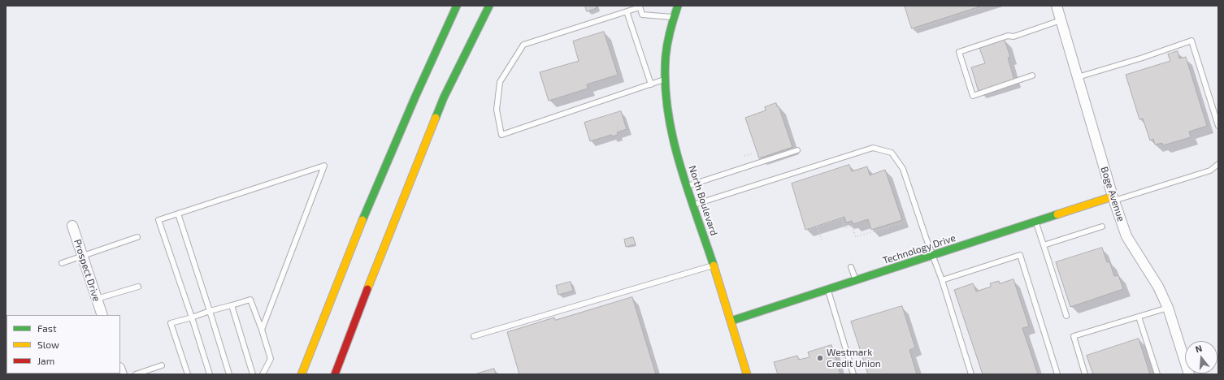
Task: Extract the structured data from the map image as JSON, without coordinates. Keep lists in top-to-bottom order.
{
  "streets": {
    "main road": ["North Boulevard", "Technology Drive"],
    "street": ["Boge Avenue", "Prospect Drive"]
  },
  "crossings": [
    ["Boge Avenue", "Technology Drive"],
    ["North Boulevard", "Technology Drive"]
  ],
  "places": ["Westmark Credit Union"],
  "legend": ["Fast", "Slow", "Jam"],
  "north": "top"
}
